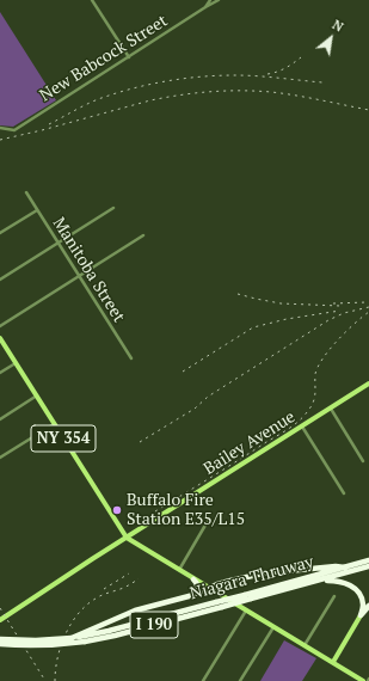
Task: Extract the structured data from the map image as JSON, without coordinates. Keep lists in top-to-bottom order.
{
  "streets": {
    "highway": ["Niagara Thruway", "I 190"],
    "main road": ["NY 354", "Bailey Avenue"],
    "street": ["New Babcock Street", "Manitoba Street"]
  },
  "crossings": [
    ["NY 354", "Bailey Avenue"]
  ],
  "places": ["Buffalo Fire Station E35/L15"],
  "north": "top right"
}
